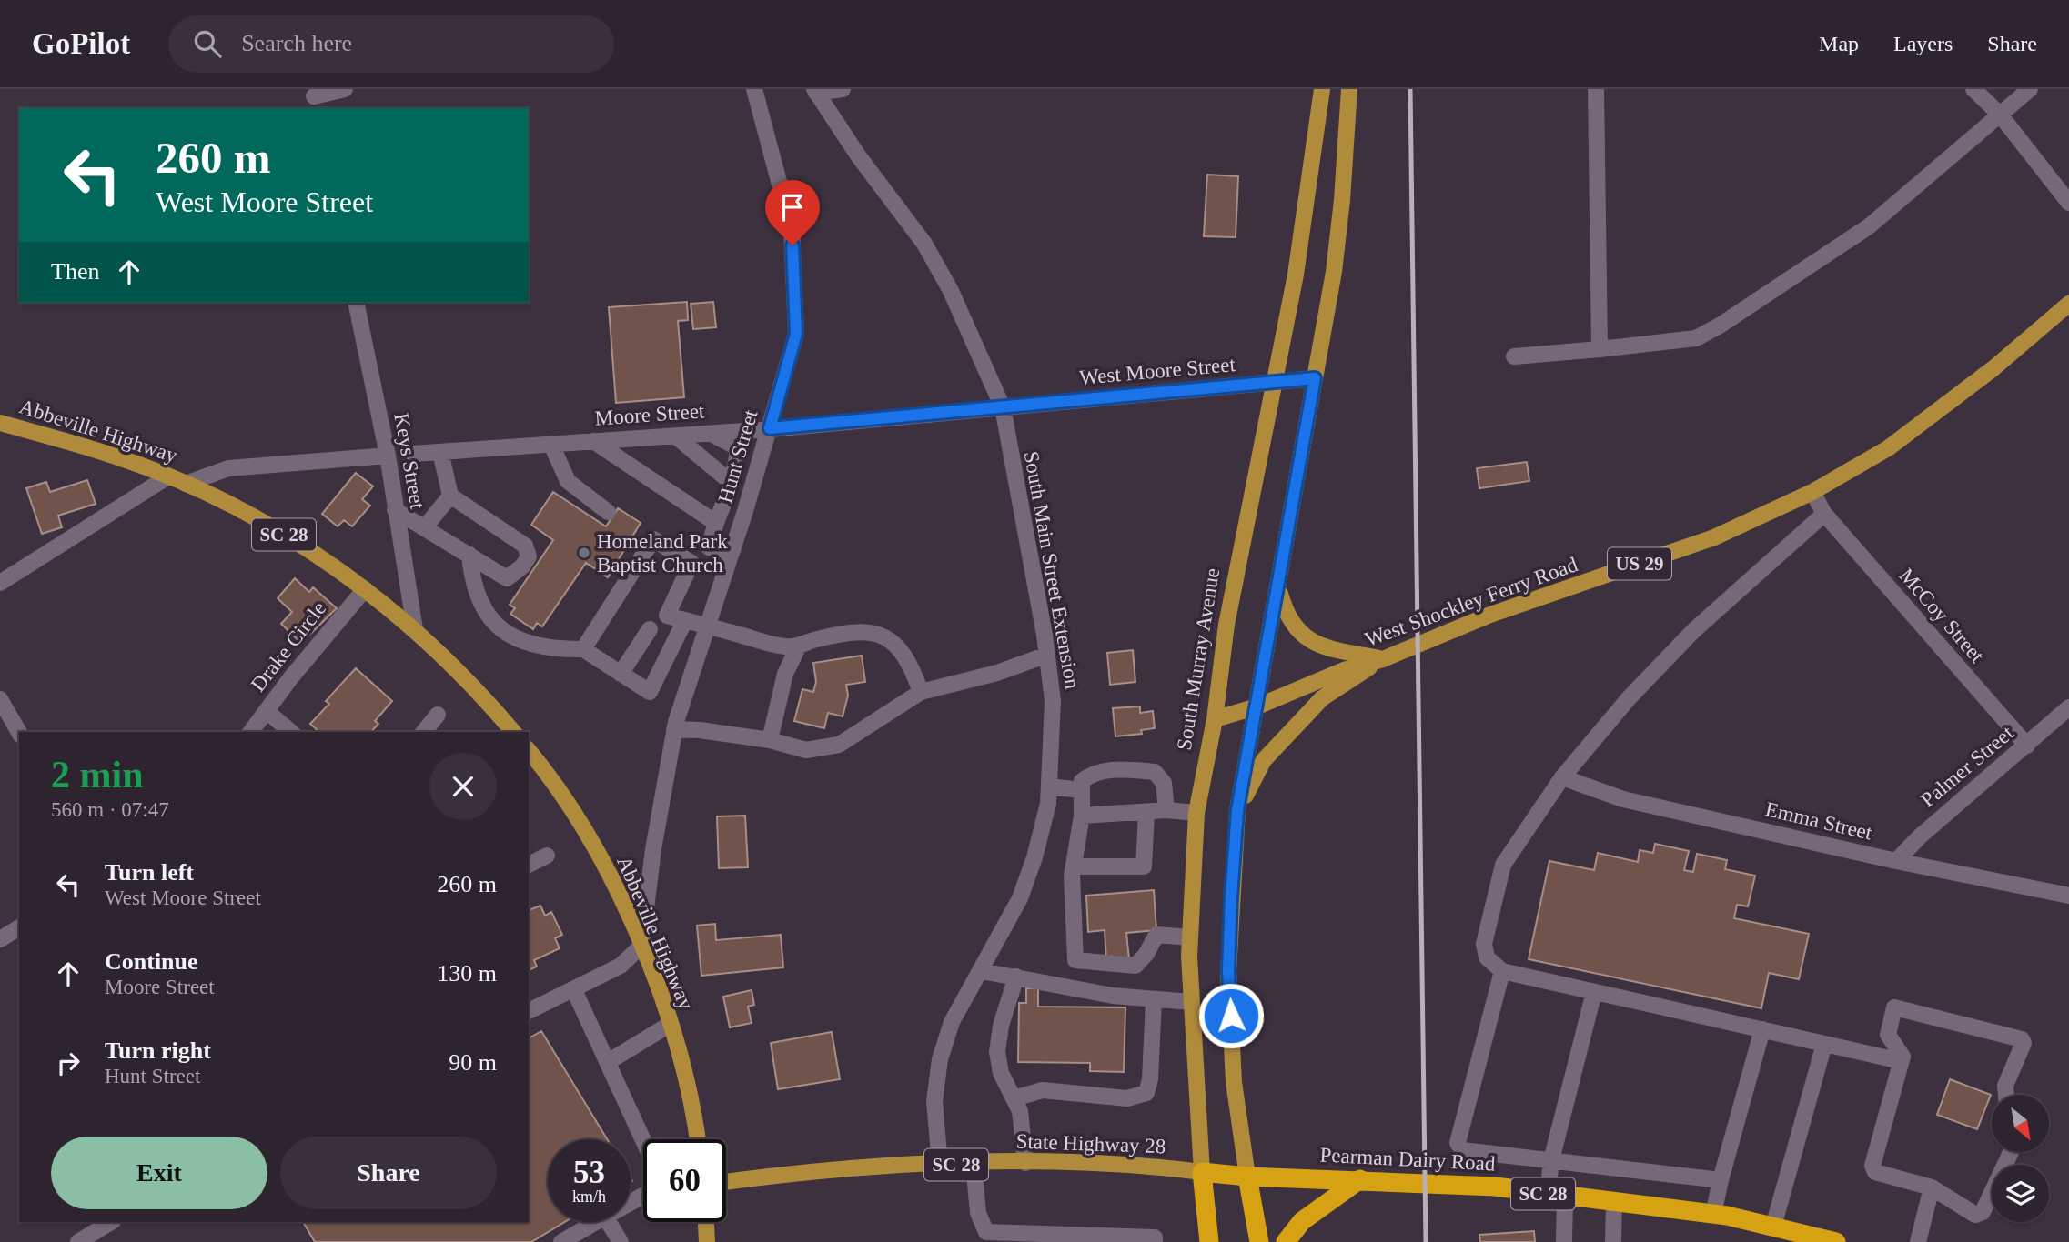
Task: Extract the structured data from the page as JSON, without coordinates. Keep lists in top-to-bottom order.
{
  "streets": {
    "highway": [
      "SC 28",
      "US 29",
      "South Murray Avenue",
      "Pearman Dairy Road"
    ],
    "main road": ["Abbeville Highway", "West Shockley Ferry Road", "State Highway 28"],
    "street": [
      "West Moore Street",
      "Moore Street",
      "Hunt Street",
      "Keys Street",
      "South Main Street Extension",
      "McCoy Street",
      "Drake Circle",
      "Palmer Street",
      "Emma Street"
    ]
  },
  "crossings": [
    ["West Moore Street", "Moore Street"],
    ["West Moore Street", "South Main Street Extension"],
    ["West Moore Street", "South Murray Avenue"],
    ["Moore Street", "Hunt Street"],
    ["Moore Street", "South Main Street Extension"],
    ["Abbeville Highway", "Hunt Street"],
    ["Abbeville Highway", "Keys Street"],
    ["Abbeville Highway", "Drake Circle"],
    ["US 29", "West Shockley Ferry Road"],
    ["US 29", "Pearman Dairy Road"],
    ["South Main Street Extension", "State Highway 28"],
    ["West Shockley Ferry Road", "South Murray Avenue"],
    ["McCoy Street", "Palmer Street"],
    ["South Murray Avenue", "State Highway 28"],
    ["South Murray Avenue", "Pearman Dairy Road"],
    ["Palmer Street", "Emma Street"],
    ["State Highway 28", "Pearman Dairy Road"]
  ],
  "places": ["Homeland Park Baptist Church"],
  "north": "bottom right",
  "page": {
    "header": "GoPilot",
    "search": "Search here",
    "nav": ["Map", "Layers", "Share"],
    "turn": ["260 m", "West Moore Street"],
    "then": "Then",
    "heading": ["2 min", "560 m · 07:47"],
    "list": [
      {
        "name": "Turn left",
        "note": "West Moore Street",
        "value": "260 m"
      },
      {
        "name": "Continue",
        "note": "Moore Street",
        "value": "130 m"
      },
      {
        "name": "Turn right",
        "note": "Hunt Street",
        "value": "90 m"
      }
    ],
    "buttons": ["Exit", "Share"],
    "speed": "53 km/h",
    "limit": "60"
  }
}
